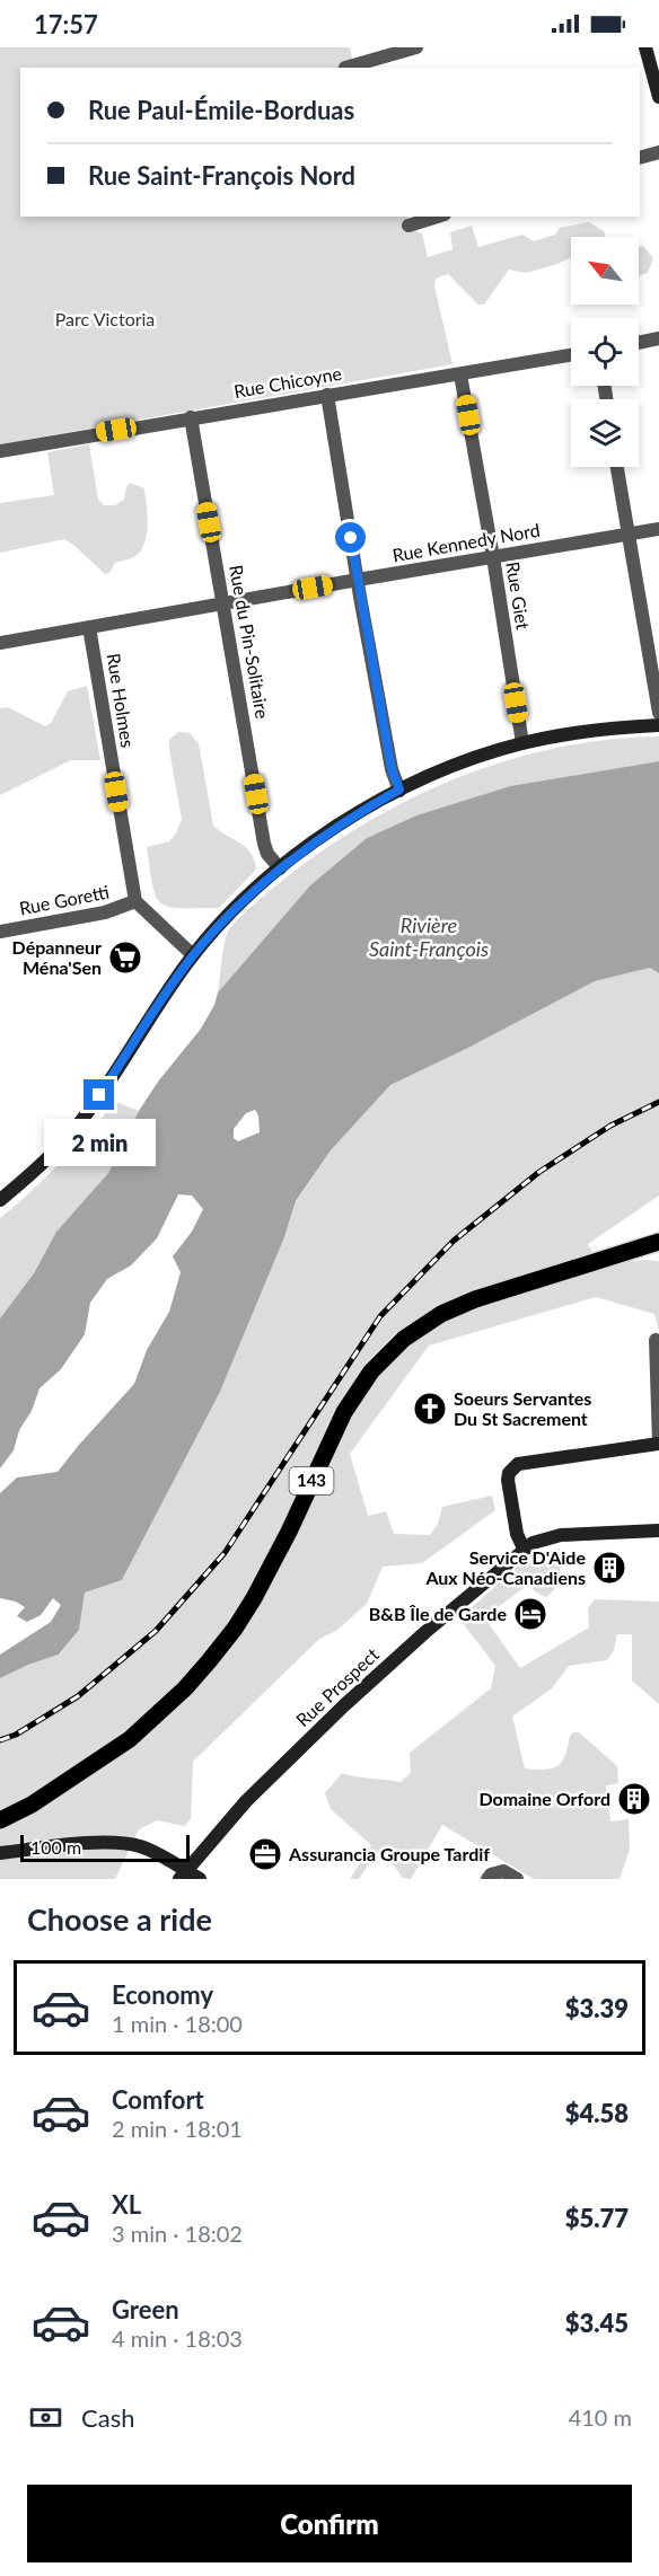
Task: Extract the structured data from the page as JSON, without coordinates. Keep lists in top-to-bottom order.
{
  "streets": {
    "main road": ["143"],
    "street": [
      "Rue Chicoyne",
      "Rue Kennedy Nord",
      "Rue Giet",
      "Rue du Pin-Solitaire",
      "Rue Holmes",
      "Rue Goretti",
      "Rue Prospect"
    ]
  },
  "crossings": [
    ["Rue Chicoyne", "Rue Giet"],
    ["Rue Chicoyne", "Rue du Pin-Solitaire"],
    ["Rue Kennedy Nord", "Rue Giet"],
    ["Rue Kennedy Nord", "Rue du Pin-Solitaire"],
    ["Rue Kennedy Nord", "Rue Holmes"],
    ["Rue Holmes", "Rue Goretti"]
  ],
  "water": ["Rivière Saint-François"],
  "parks": ["Parc Victoria"],
  "places": {
    "supermarket": ["Dépanneur Ména'Sen"],
    "church": ["Soeurs Servantes Du St Sacrement"],
    "building": ["Service D'Aide Aux Néo-Canadiens", "Domaine Orford"],
    "hotel": ["B&B Île de Garde"],
    "office": ["Assurancia Groupe Tardif"]
  },
  "scale_bar": "100 m",
  "north": "top left",
  "page": {
    "status": "17:57",
    "banner": ["Rue Paul-Émile-Borduas", "Rue Saint-François Nord"],
    "bubble": "2 min",
    "scale": "100 m",
    "heading": "Choose a ride",
    "list": [
      {
        "name": "Economy",
        "note": "1 min · 18:00",
        "value": "$3.39"
      },
      {
        "name": "Comfort",
        "note": "2 min · 18:01",
        "value": "$4.58"
      },
      {
        "name": "XL",
        "note": "3 min · 18:02",
        "value": "$5.77"
      },
      {
        "name": "Green",
        "note": "4 min · 18:03",
        "value": "$3.45"
      }
    ],
    "pay": ["Cash", "410 m"],
    "buttons": "Confirm"
  }
}
